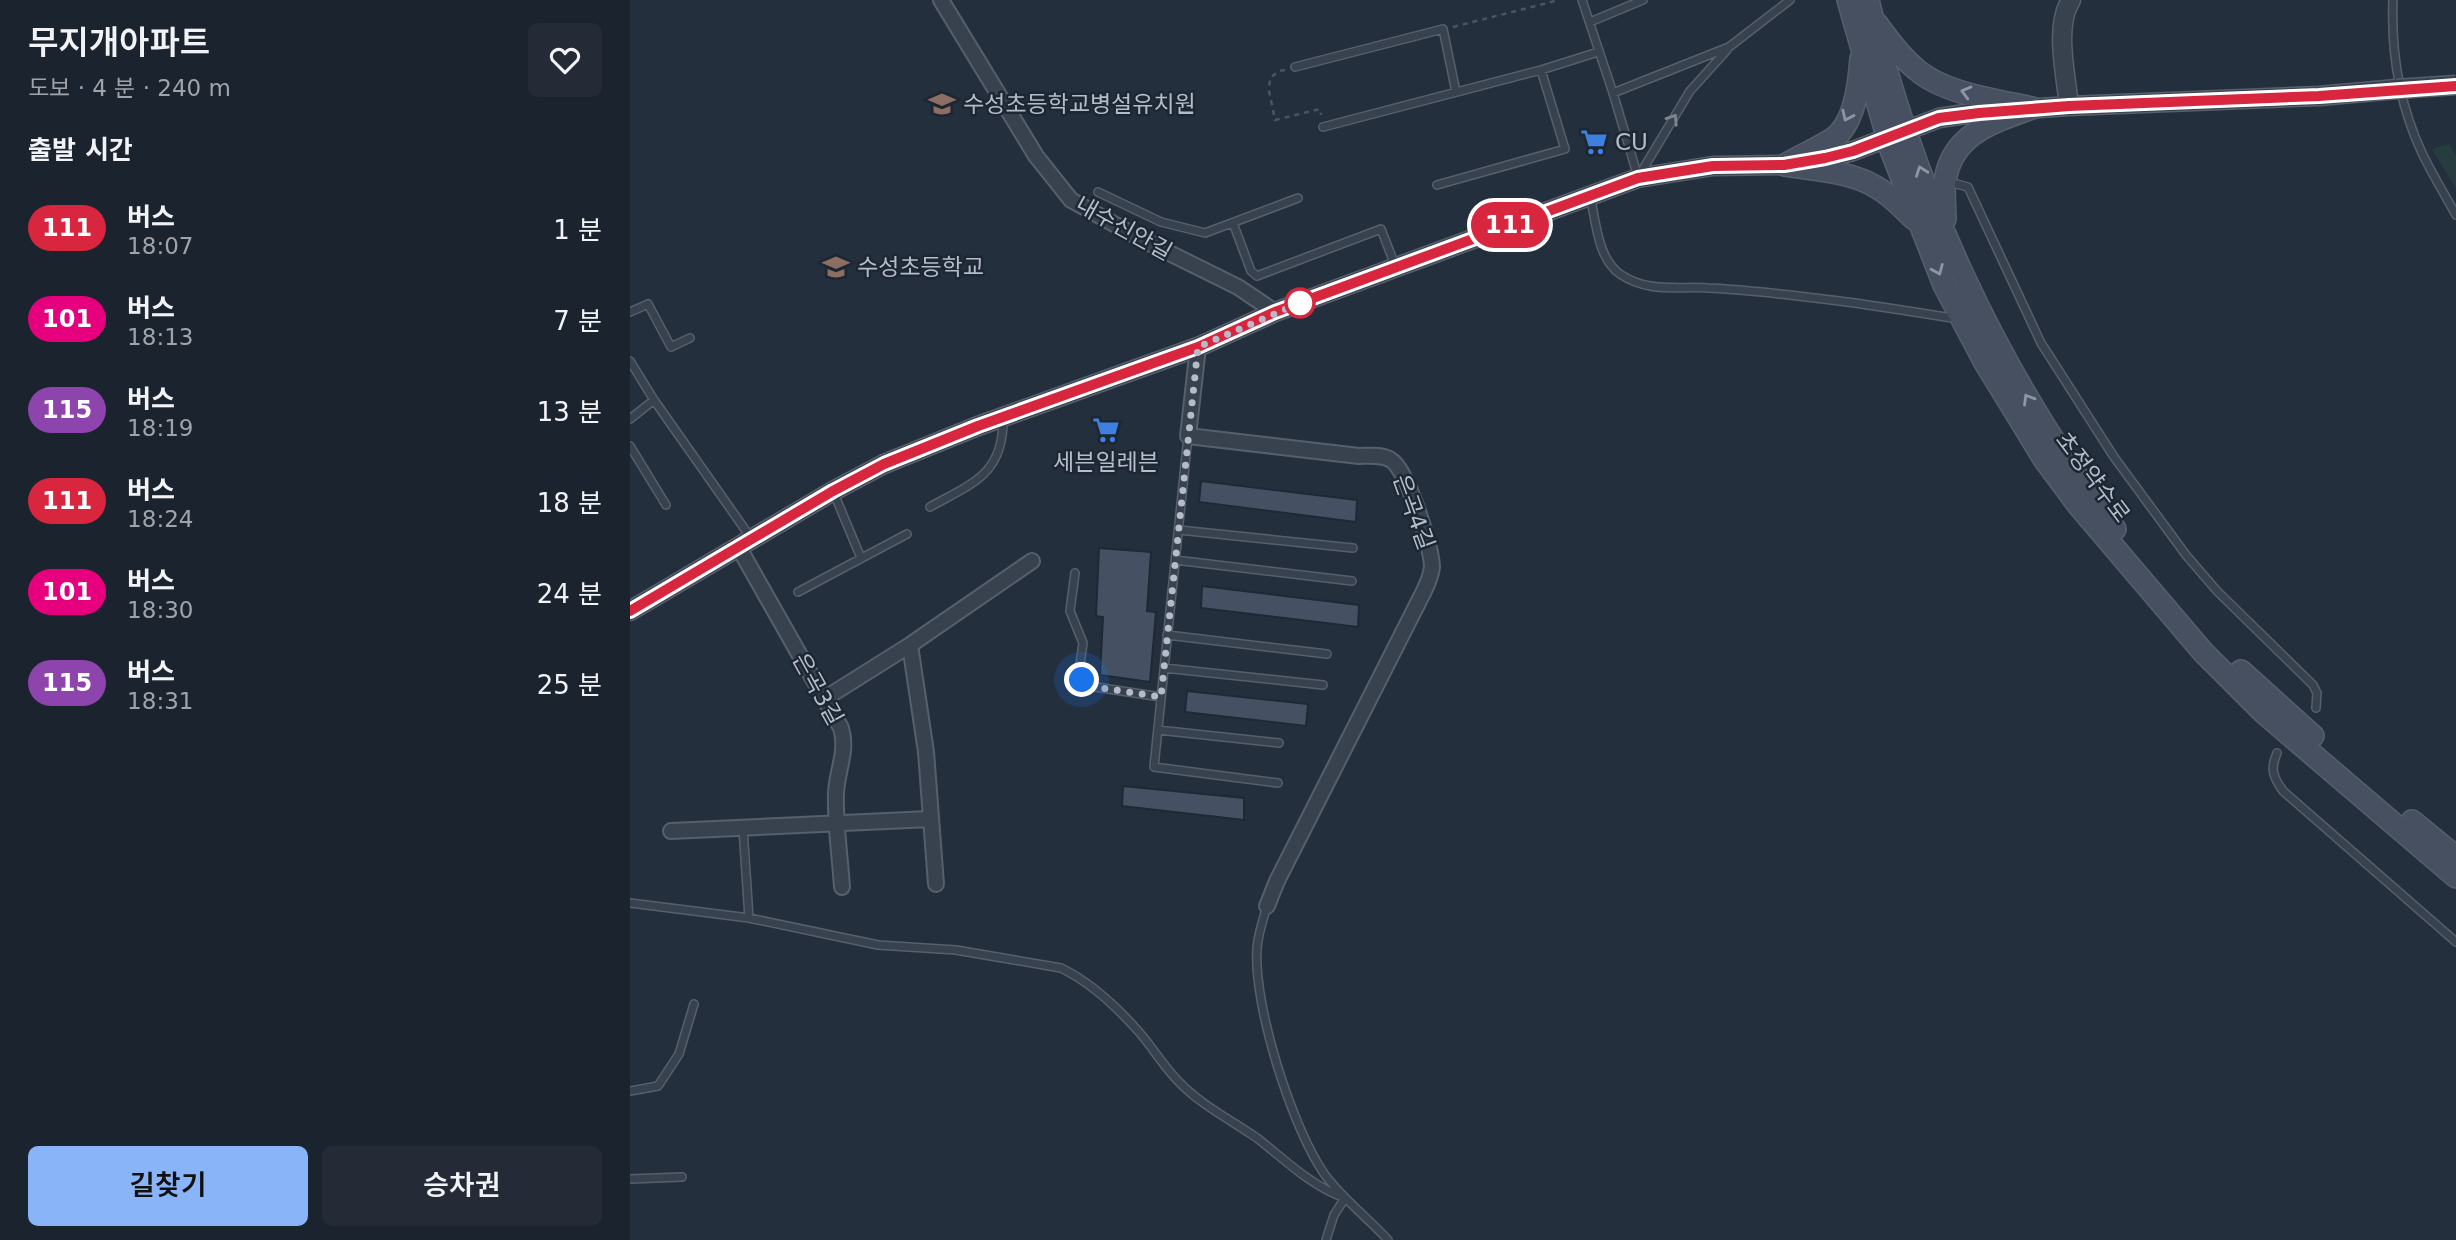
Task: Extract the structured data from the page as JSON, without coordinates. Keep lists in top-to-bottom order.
{
  "streets": {
    "main road": ["초정약수로"],
    "street": ["내수신안길", "은곡4길", "은곡3길"]
  },
  "places": {
    "school or university": ["수성초등학교병설유치원", "수성초등학교"],
    "supermarket": ["CU", "세븐일레븐"]
  },
  "lines": ["bus line 111"],
  "page": {
    "heading": [
      ["무지개아파트", "도보 · 4 분 · 240 m"],
      "출발 시간"
    ],
    "on_map": "111",
    "list": [
      {
        "mark": "111",
        "name": "버스",
        "note": "18:07",
        "value": "1 분"
      },
      {
        "mark": "101",
        "name": "버스",
        "note": "18:13",
        "value": "7 분"
      },
      {
        "mark": "115",
        "name": "버스",
        "note": "18:19",
        "value": "13 분"
      },
      {
        "mark": "111",
        "name": "버스",
        "note": "18:24",
        "value": "18 분"
      },
      {
        "mark": "101",
        "name": "버스",
        "note": "18:30",
        "value": "24 분"
      },
      {
        "mark": "115",
        "name": "버스",
        "note": "18:31",
        "value": "25 분"
      }
    ],
    "buttons": ["길찾기", "승차권"]
  }
}
